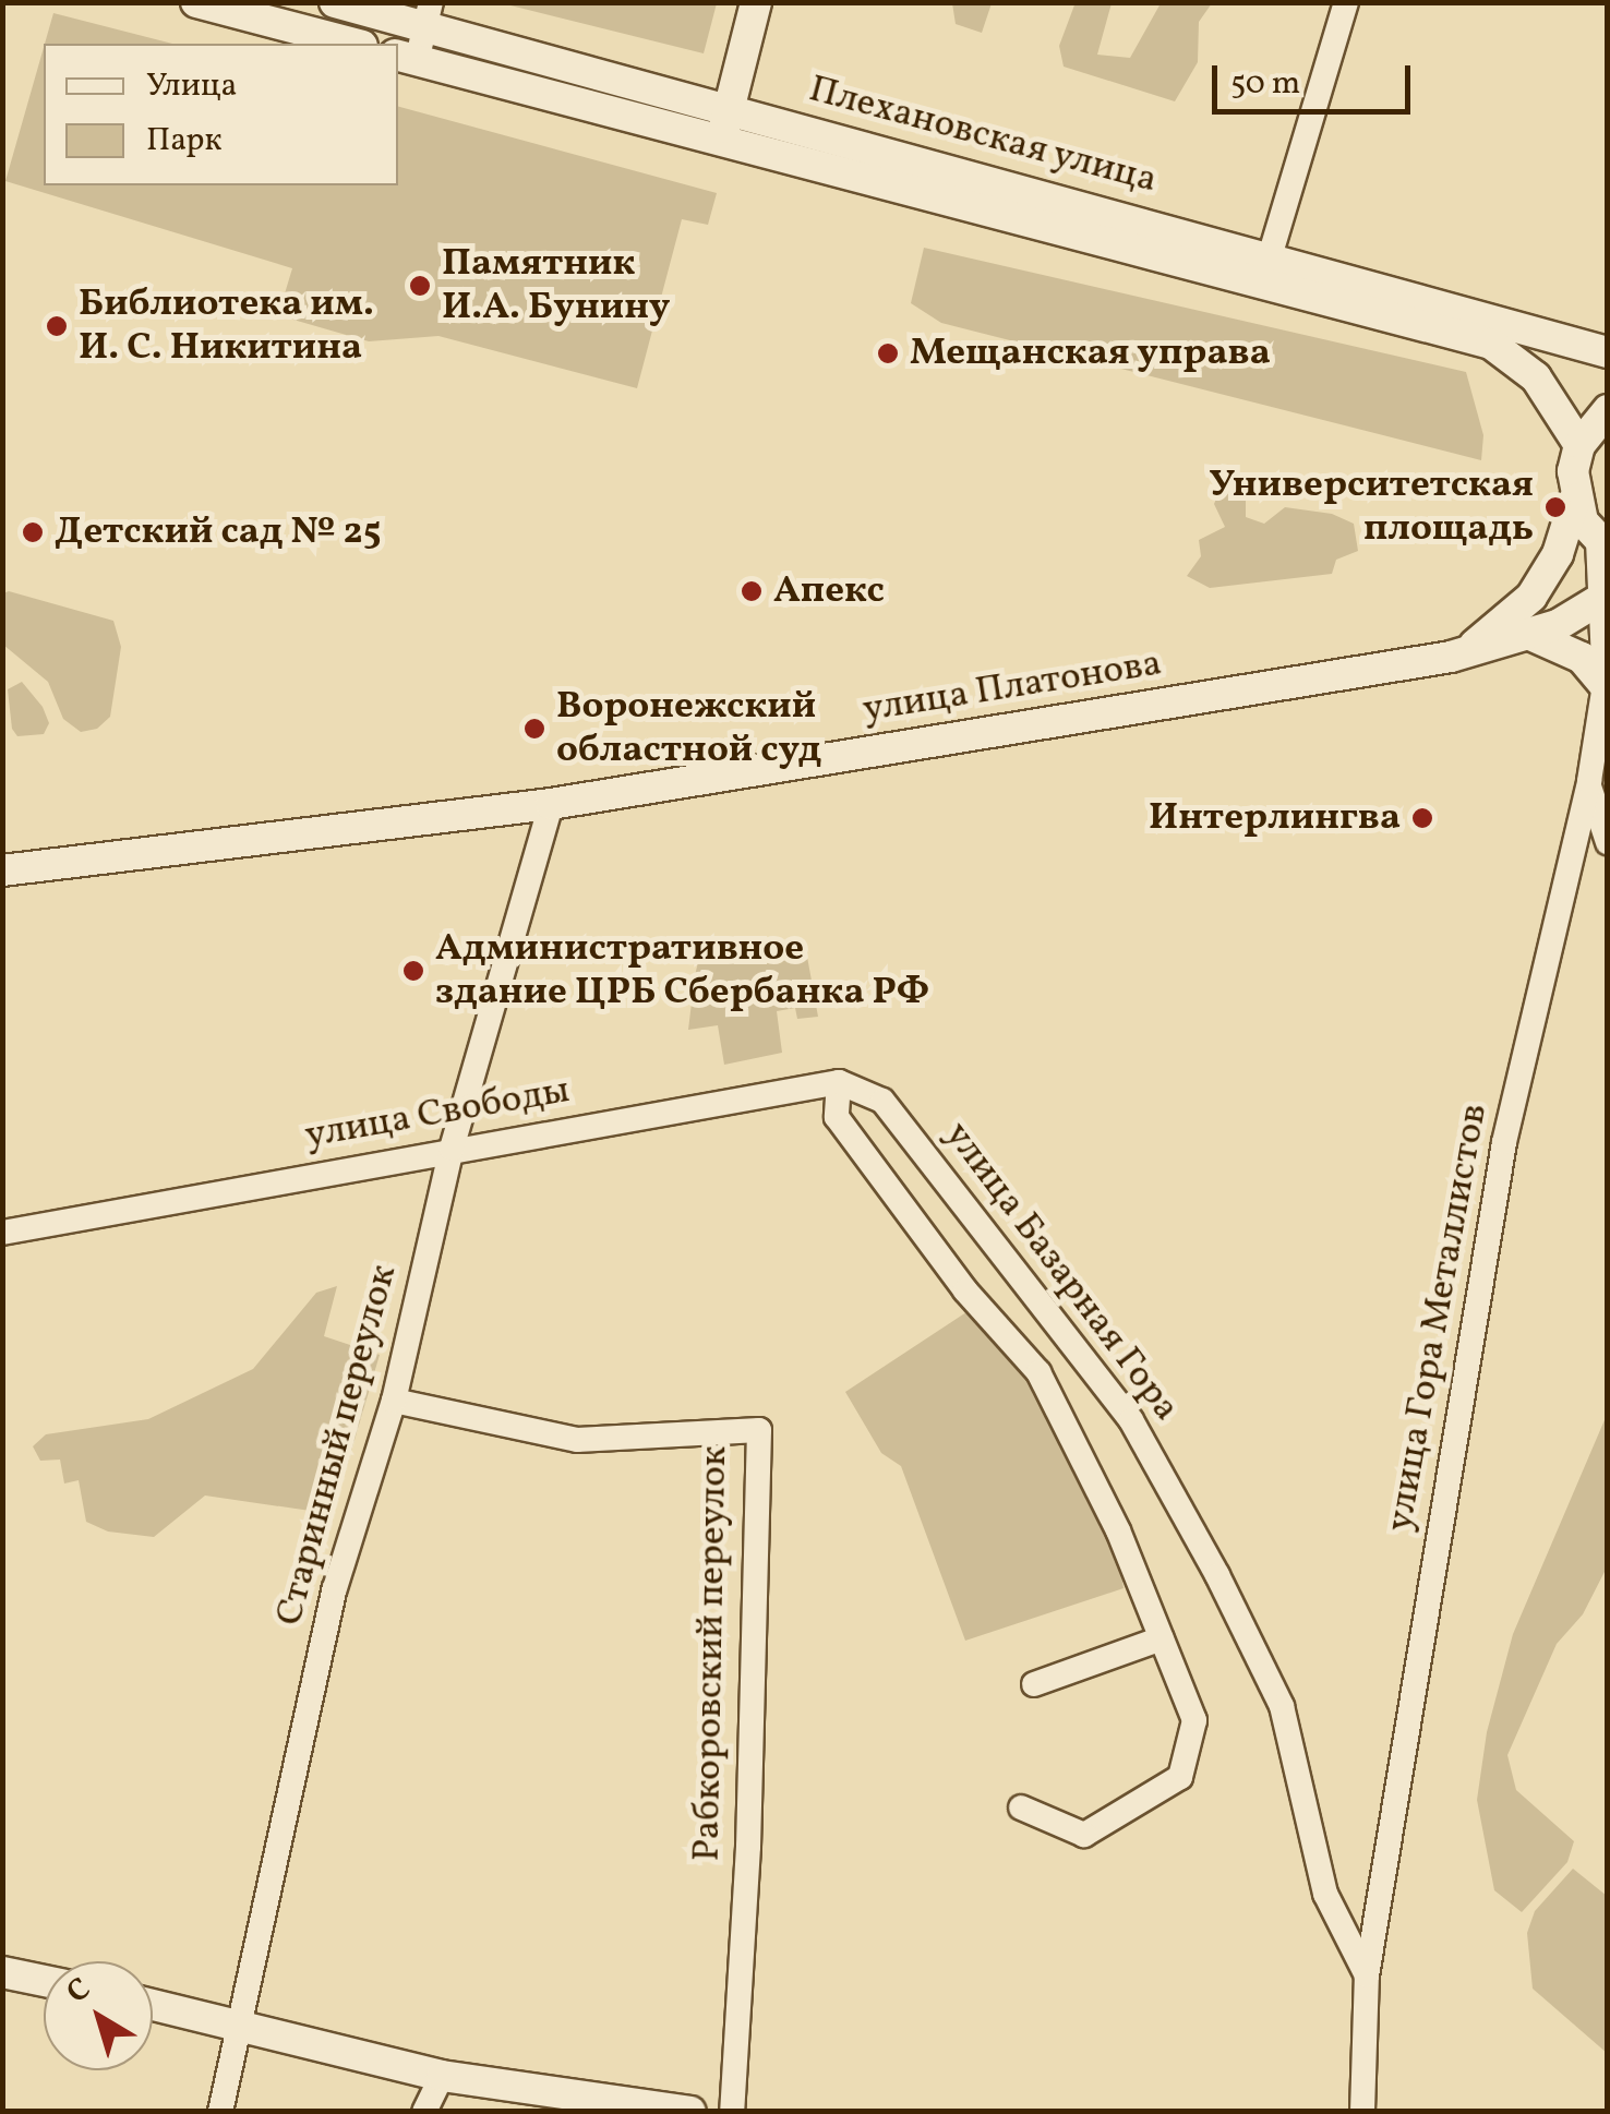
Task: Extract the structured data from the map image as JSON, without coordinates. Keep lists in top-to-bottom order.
{
  "streets": {
    "street": [
      "Плехановская улица",
      "улица Платонова",
      "улица Свободы",
      "улица Базарная Гора",
      "улица Гора Металлистов",
      "Старинный переулок",
      "Рабкоровский переулок"
    ]
  },
  "crossings": [
    ["улица Платонова", "улица Гора Металлистов"],
    ["улица Платонова", "Старинный переулок"],
    ["улица Свободы", "улица Базарная Гора"],
    ["улица Свободы", "Старинный переулок"],
    ["улица Базарная Гора", "улица Гора Металлистов"],
    ["Старинный переулок", "Рабкоровский переулок"]
  ],
  "places": [
    "Памятник И.А. Бунину",
    "Библиотека им. И. С. Никитина",
    "Мещанская управа",
    "Университетская площадь",
    "Детский сад № 25",
    "Апекс",
    "Воронежский областной суд",
    "Интерлингва",
    "Административное здание ЦРБ Сбербанка РФ"
  ],
  "legend": ["Улица", "Парк"],
  "scale_bar": "50 m",
  "north": "top left"
}
